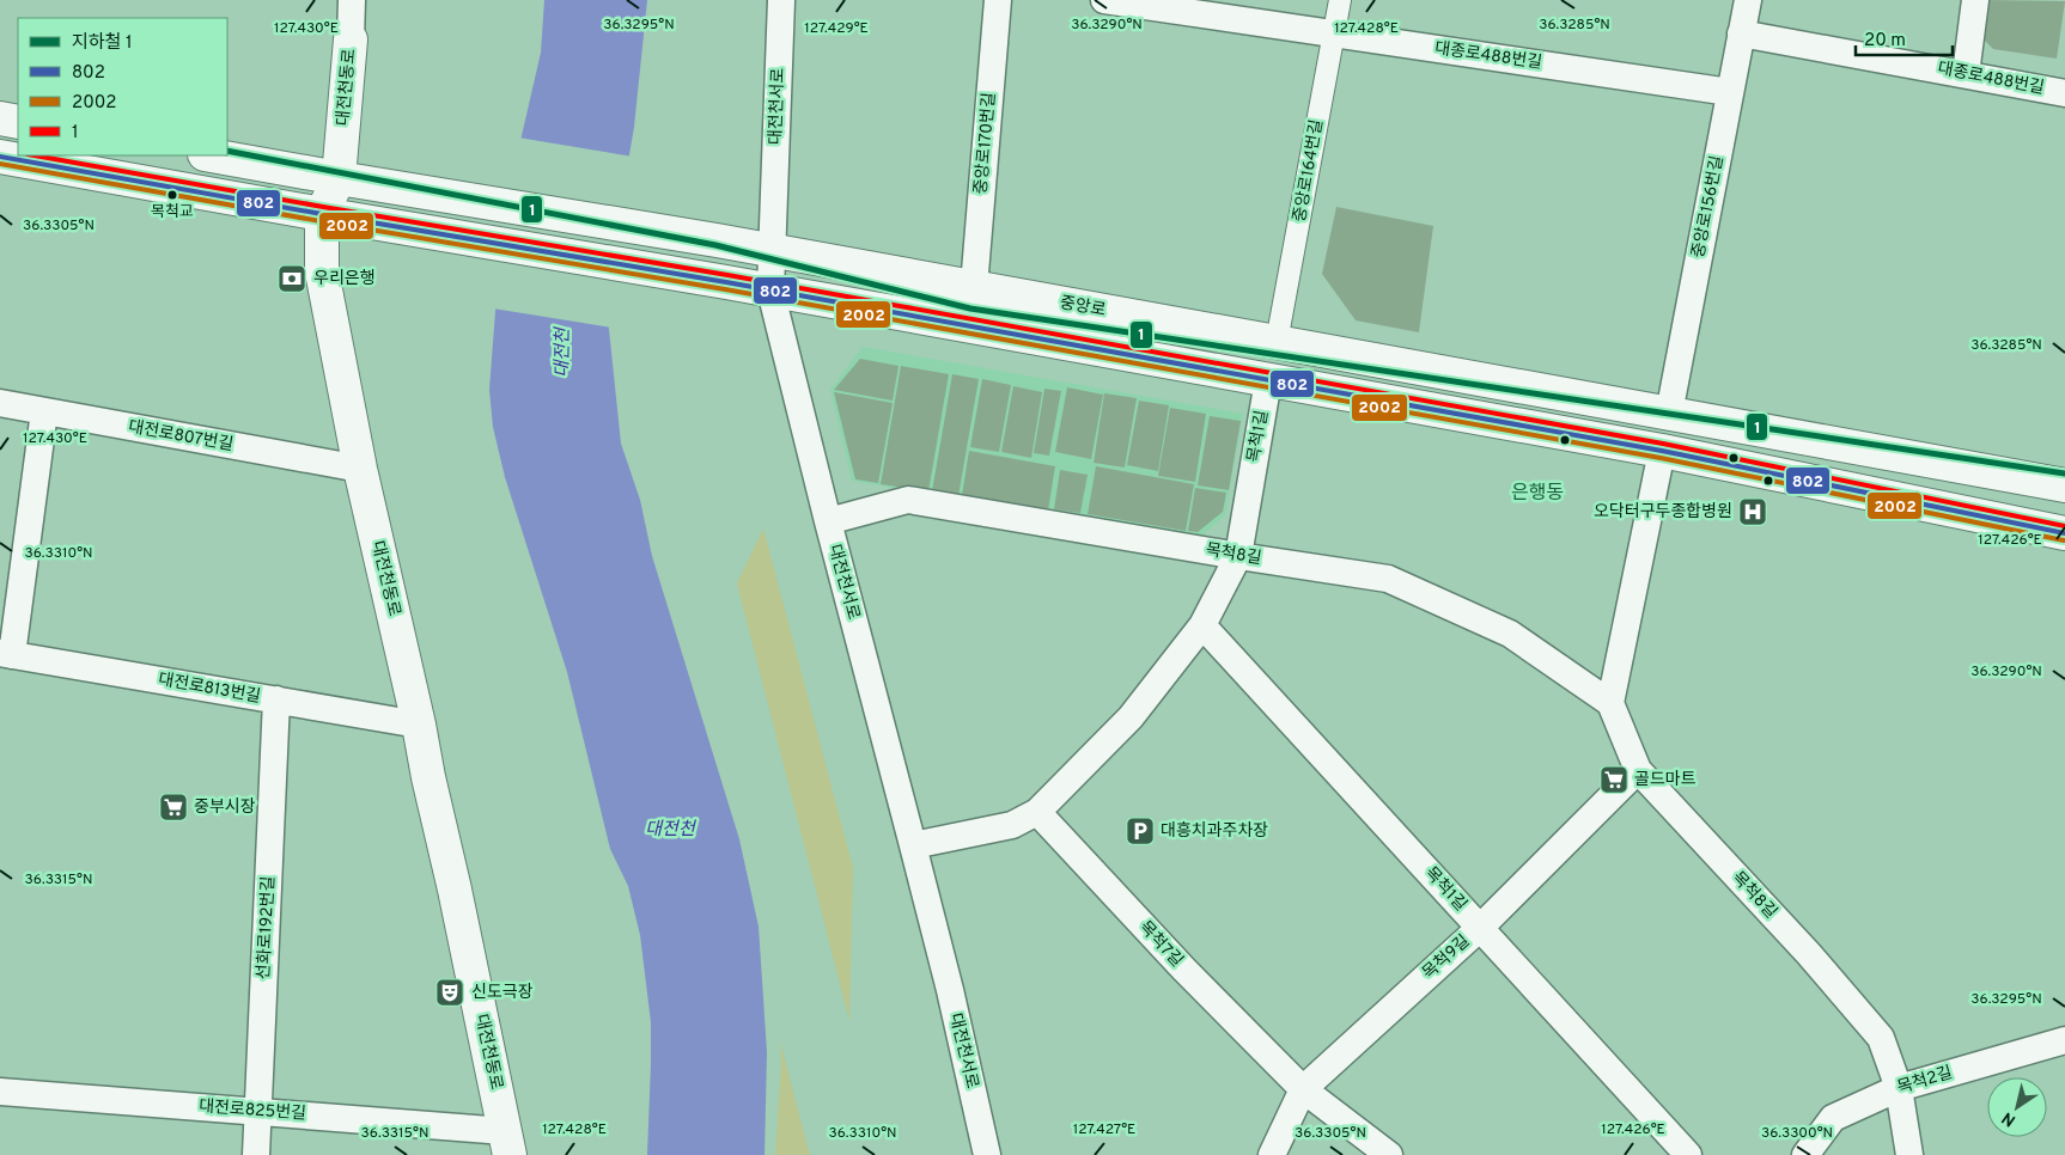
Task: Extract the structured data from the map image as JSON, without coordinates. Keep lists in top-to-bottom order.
{
  "streets": {
    "main road": ["대전천동로", "중앙로"],
    "street": [
      "대종로488번길",
      "대전천서로",
      "중앙로170번길",
      "중앙로164번길",
      "중앙로156번길",
      "대전로807번길",
      "목척1길",
      "목척8길",
      "대전로813번길",
      "선화로192번길",
      "목척7길",
      "목척9길",
      "목척2길",
      "대전로825번길"
    ]
  },
  "crossings": [
    ["대종로488번길", "중앙로164번길"],
    ["대종로488번길", "중앙로156번길"],
    ["대전천동로", "중앙로"],
    ["대전천동로", "대전로807번길"],
    ["대전천동로", "대전로813번길"],
    ["대전천동로", "대전로825번길"],
    ["대전천서로", "중앙로"],
    ["대전천서로", "목척8길"],
    ["중앙로170번길", "중앙로"],
    ["중앙로164번길", "중앙로"],
    ["중앙로156번길", "중앙로"],
    ["목척1길", "목척8길"],
    ["목척1길", "목척7길"],
    ["목척1길", "목척9길"],
    ["목척8길", "목척9길"],
    ["목척8길", "목척2길"],
    ["대전로813번길", "선화로192번길"],
    ["선화로192번길", "대전로825번길"],
    ["목척7길", "목척9길"]
  ],
  "districts": ["은행동"],
  "water": ["대전천"],
  "places": {
    "other": ["목척교"],
    "bank": ["우리은행"],
    "hospital": ["오닥터구두종합병원"],
    "supermarket": ["골드마트", "중부시장"],
    "parking": ["대흥치과주차장"],
    "theatre": ["신도극장"]
  },
  "lines": [
    "metro line 1",
    "transit line 1",
    "transit line 802",
    "transit line 2002"
  ],
  "legend": [
    "지하철 1",
    "802",
    "2002",
    "1"
  ],
  "scale_bar": "20 m",
  "north": "bottom left",
  "coordinates": [
    "36.3295°N",
    "36.3290°N",
    "36.3285°N",
    "127.430°E",
    "127.429°E",
    "127.428°E",
    "36.3305°N",
    "127.426°E",
    "36.3310°N",
    "36.3315°N",
    "127.427°E",
    "36.3300°N"
  ]
}
